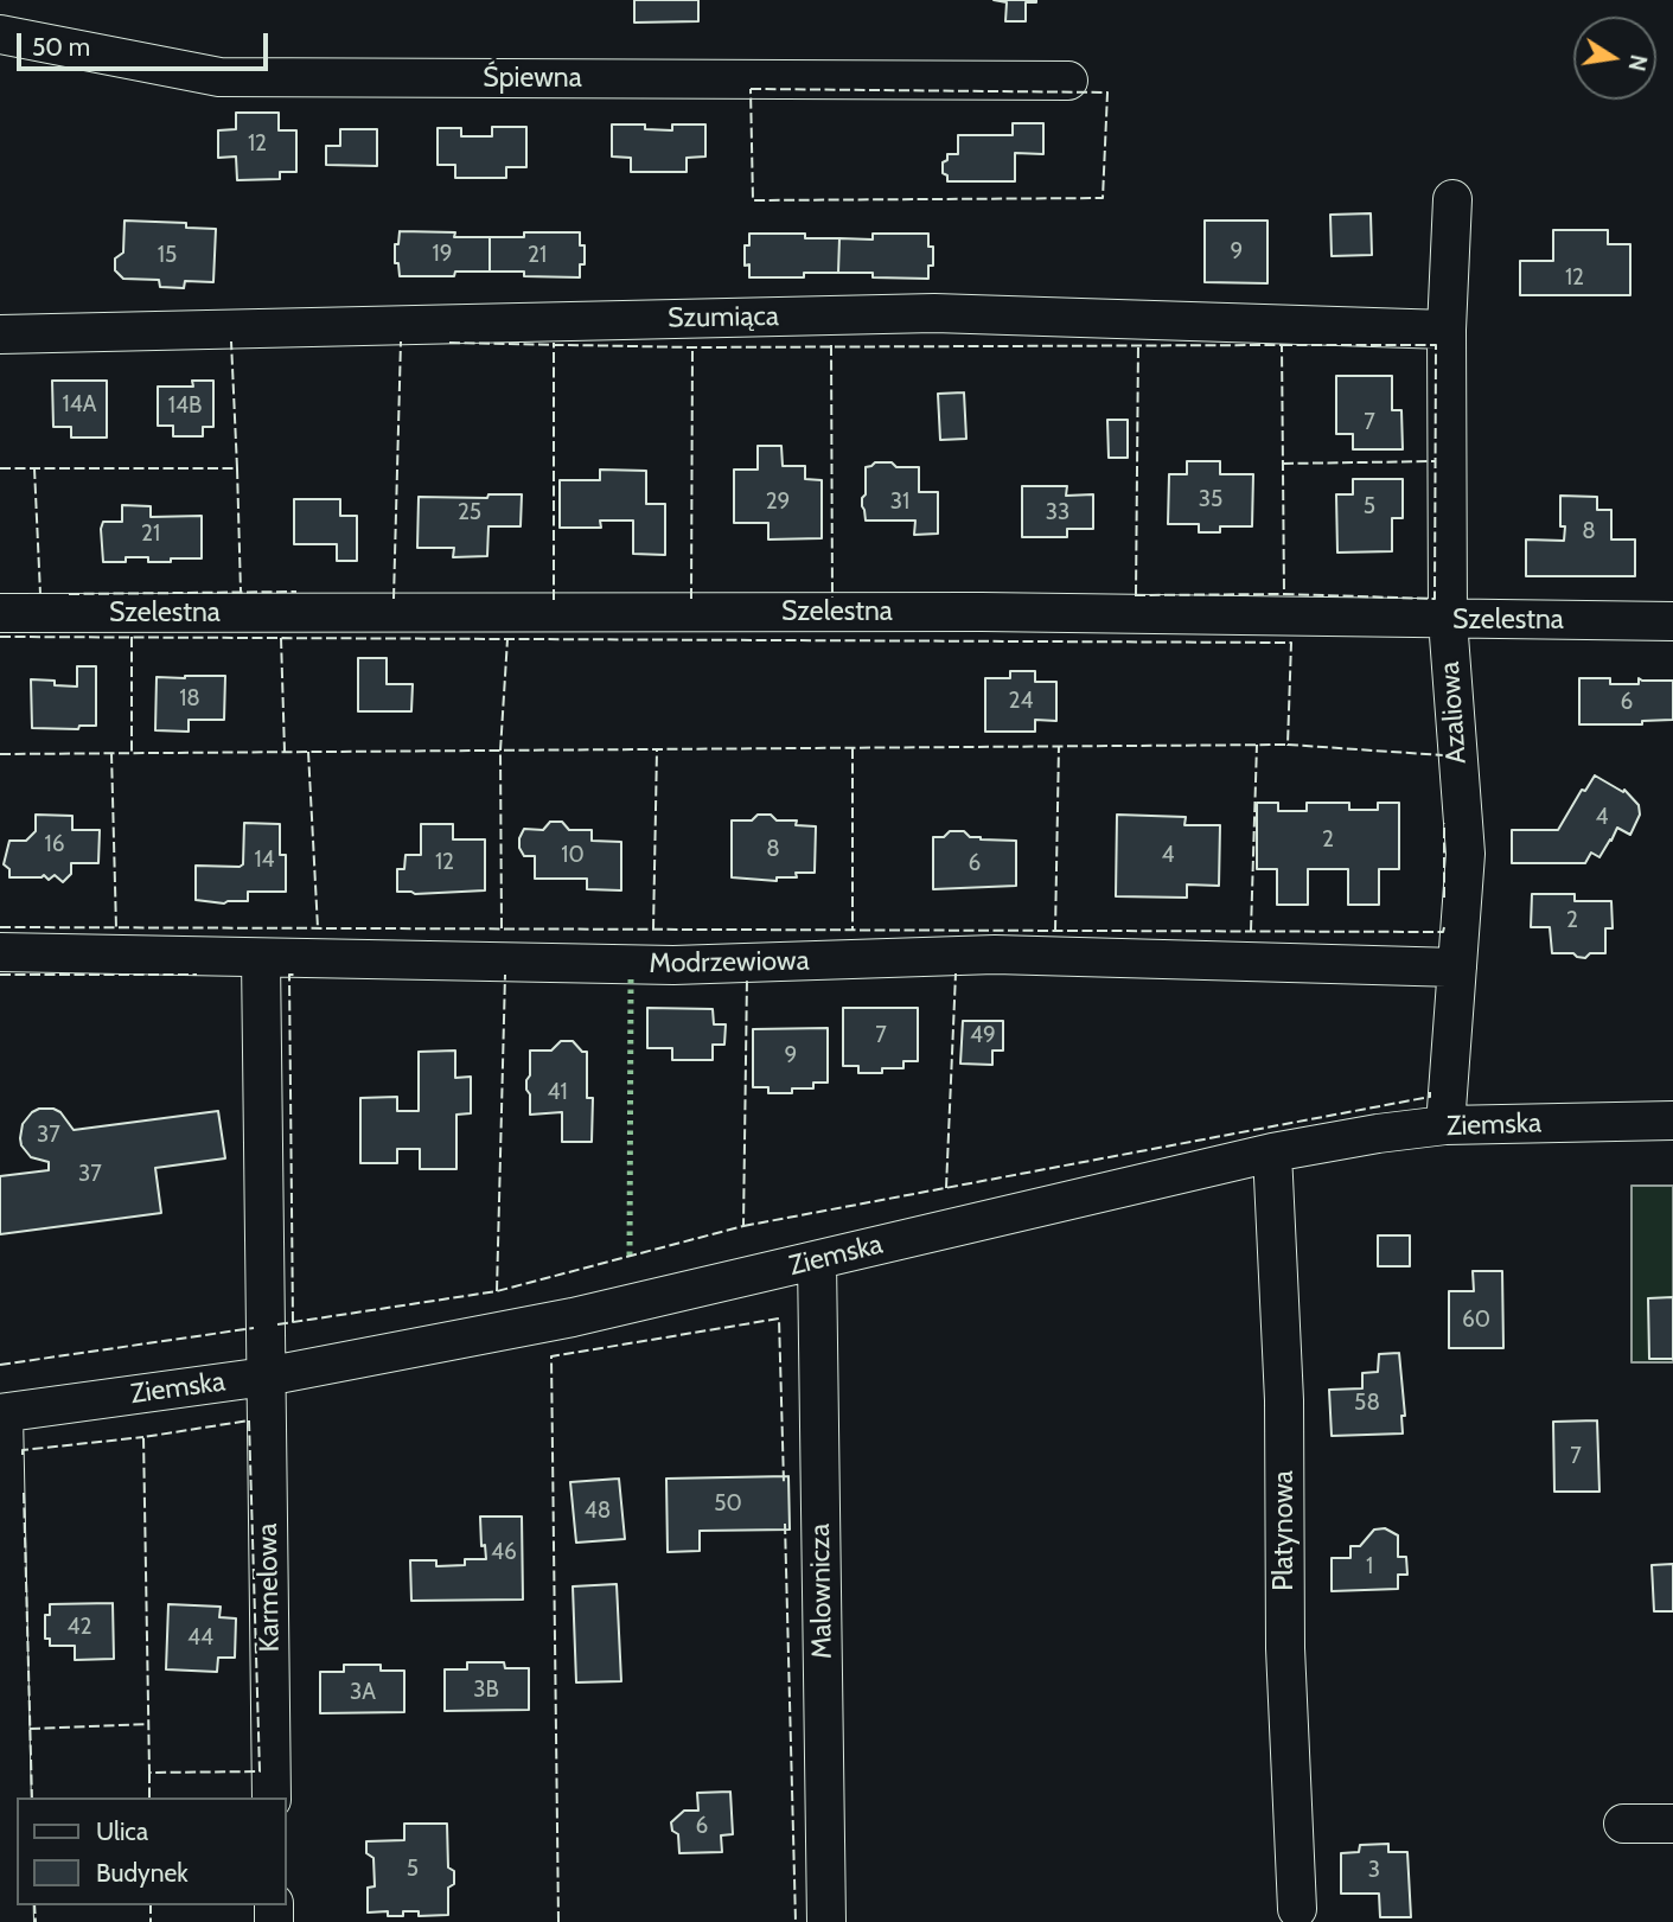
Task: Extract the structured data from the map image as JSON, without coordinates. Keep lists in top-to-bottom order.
{
  "streets": {
    "street": [
      "Śpiewna",
      "Szumiąca",
      "Szelestna",
      "Azaliowa",
      "Modrzewiowa",
      "Ziemska",
      "Platynowa",
      "Karmelowa",
      "Malownicza"
    ]
  },
  "crossings": [
    ["Szumiąca", "Azaliowa"],
    ["Szelestna", "Azaliowa"],
    ["Azaliowa", "Modrzewiowa"],
    ["Azaliowa", "Ziemska"],
    ["Modrzewiowa", "Karmelowa"],
    ["Ziemska", "Platynowa"],
    ["Ziemska", "Karmelowa"],
    ["Ziemska", "Malownicza"]
  ],
  "house_numbers": [
    "12",
    "9",
    "19",
    "15",
    "21",
    "12",
    "14A",
    "14B",
    "7",
    "35",
    "29",
    "31",
    "5",
    "25",
    "33",
    "8",
    "21",
    "18",
    "24",
    "6",
    "4",
    "2",
    "16",
    "8",
    "10",
    "4",
    "14",
    "12",
    "6",
    "2",
    "7",
    "49",
    "9",
    "41",
    "37",
    "37",
    "60",
    "58",
    "7",
    "50",
    "48",
    "46",
    "1",
    "42",
    "44",
    "3B",
    "3A",
    "6",
    "5",
    "3"
  ],
  "legend": ["Ulica", "Budynek"],
  "scale_bar": "50 m",
  "north": "right"
}
